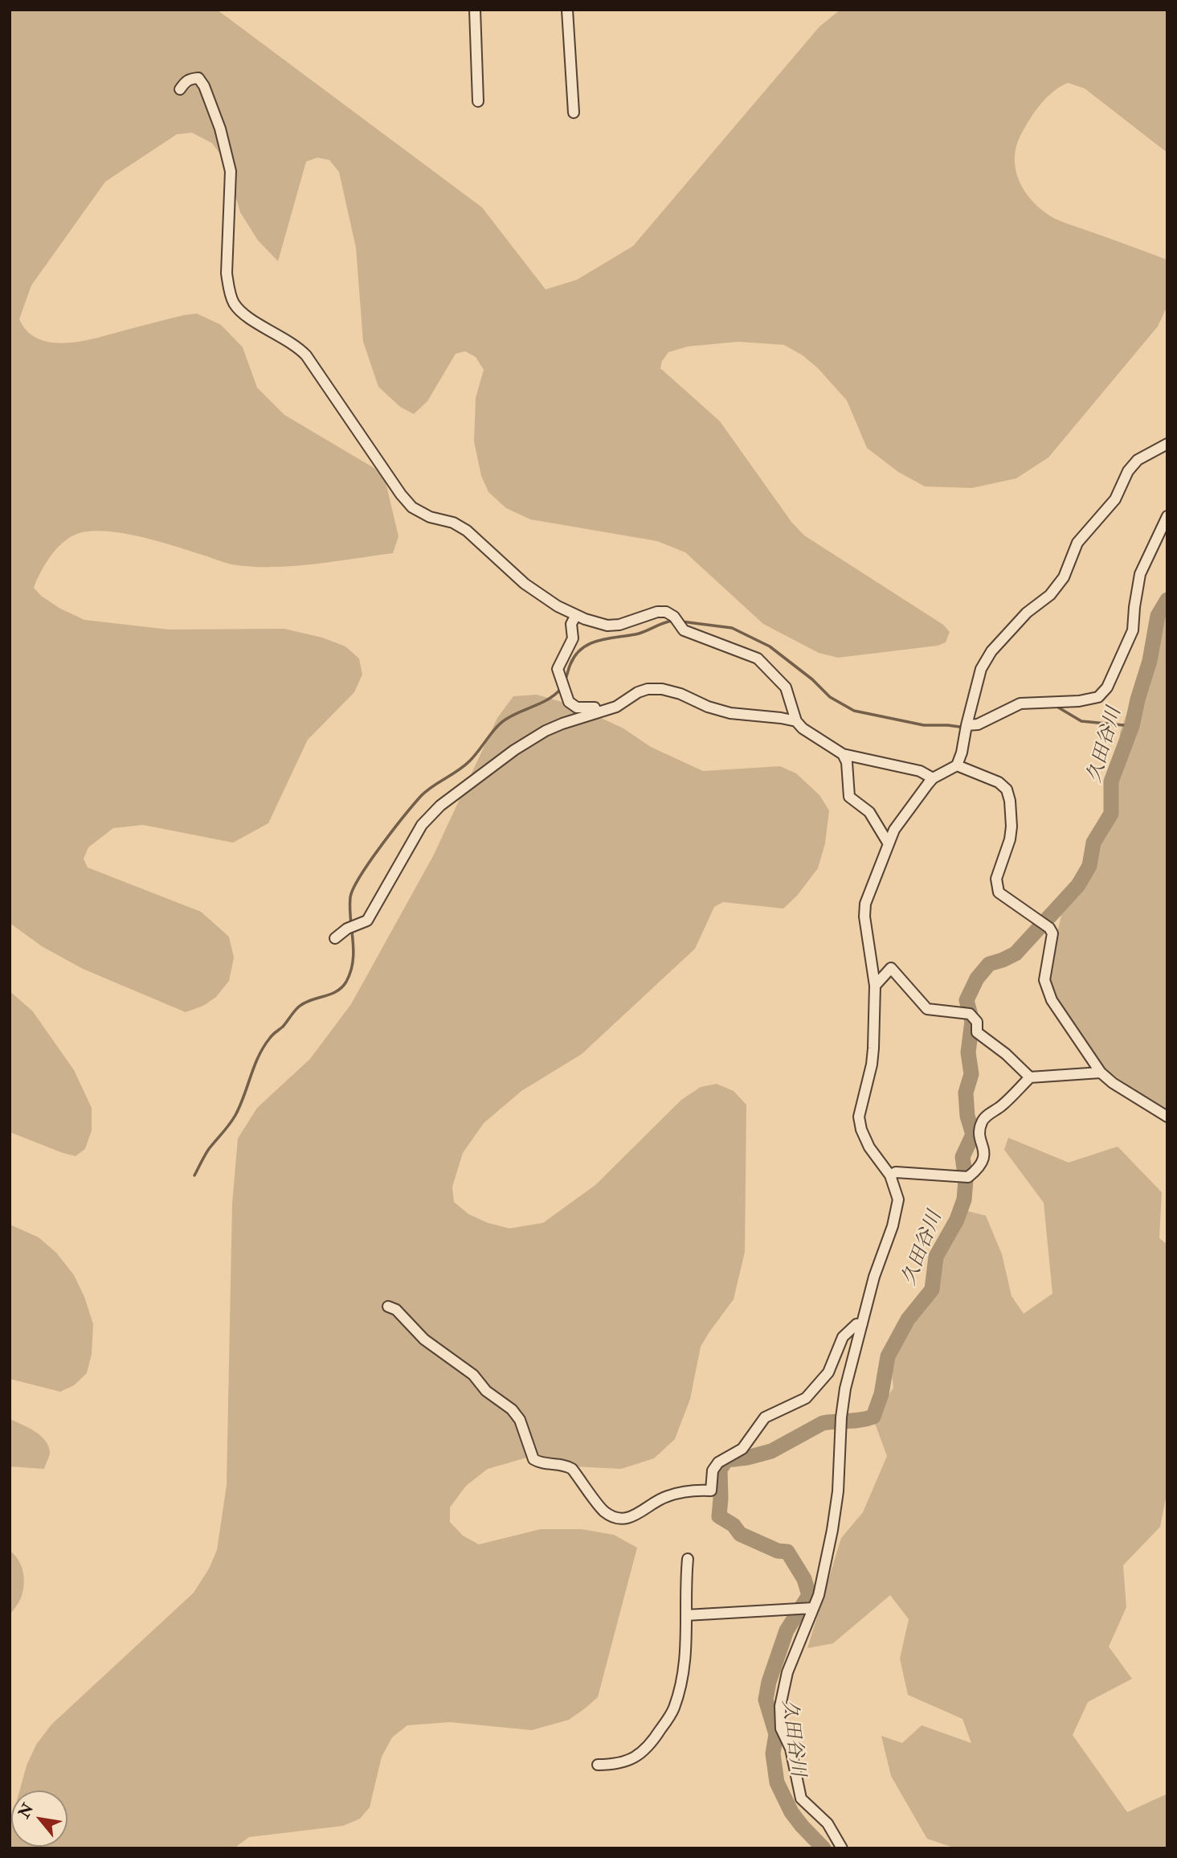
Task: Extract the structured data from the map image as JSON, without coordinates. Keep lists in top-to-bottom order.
{
  "water": ["久田谷川"],
  "north": "top left"
}
